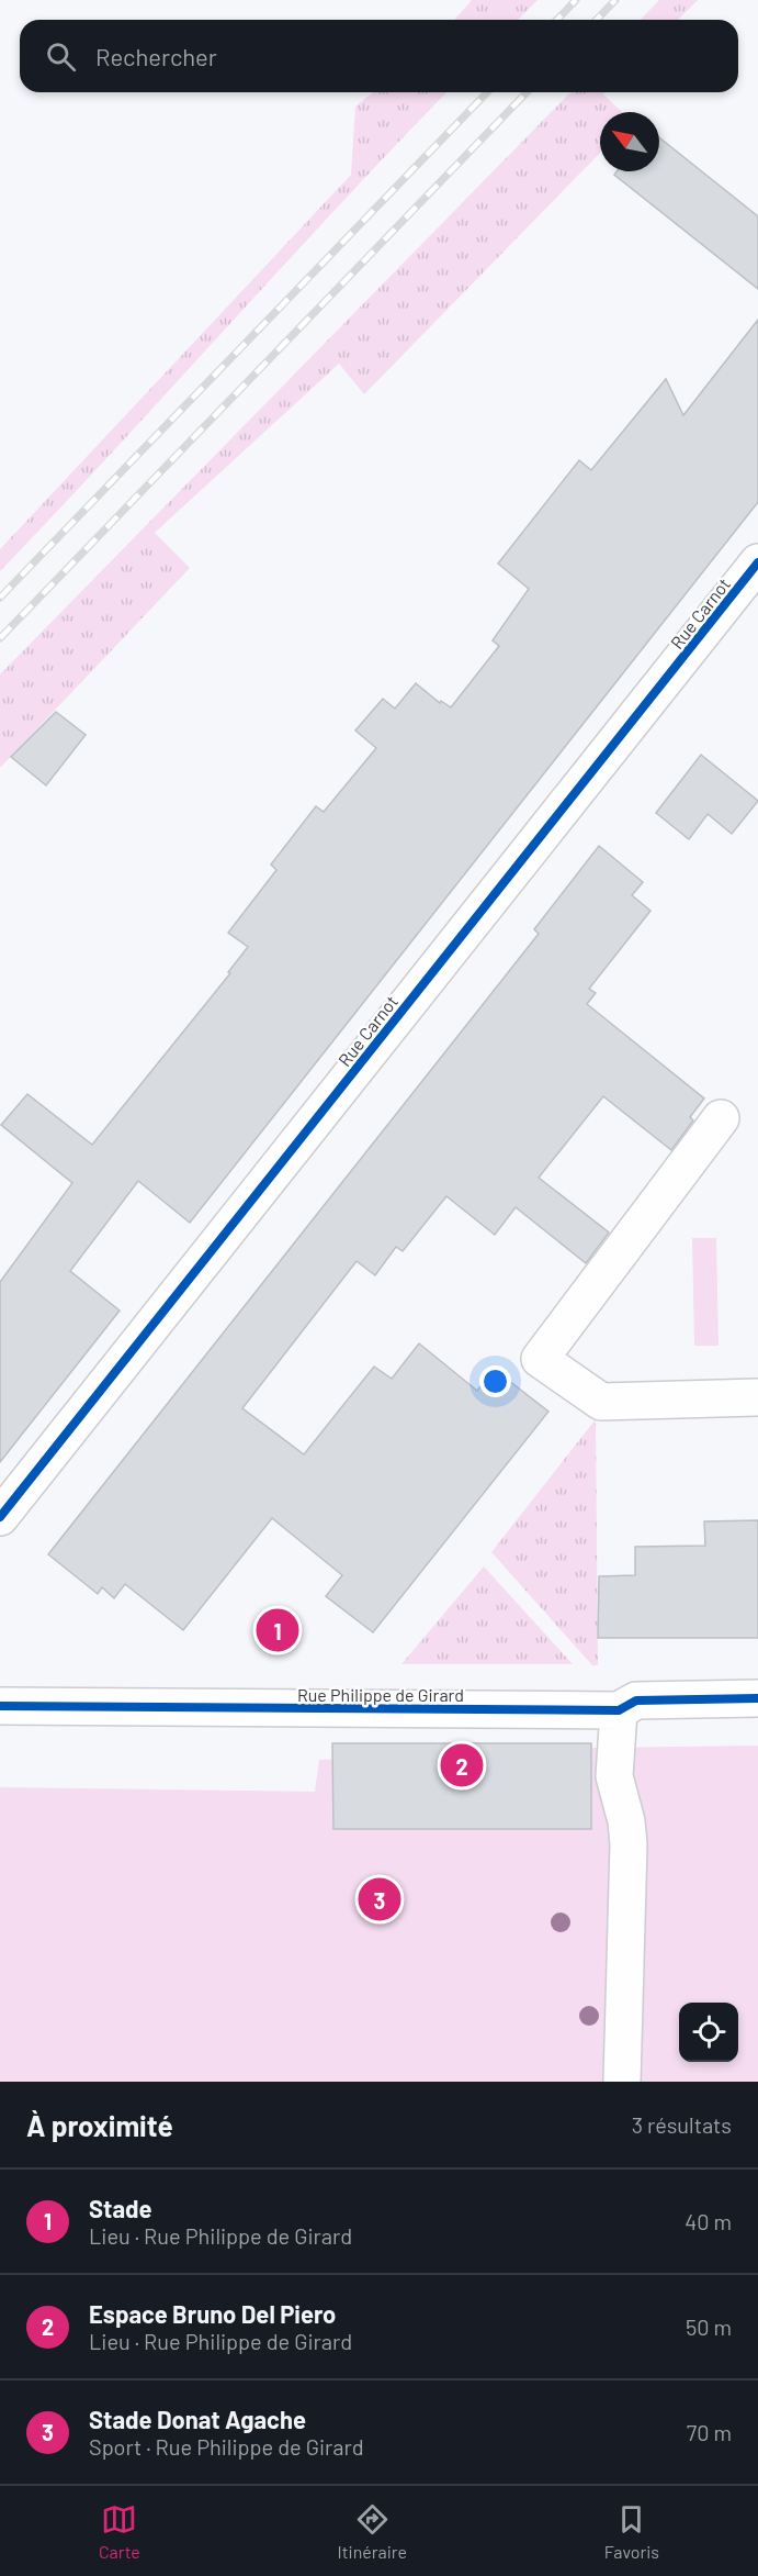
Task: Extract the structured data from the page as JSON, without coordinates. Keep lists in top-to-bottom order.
{
  "streets": {
    "street": ["Rue Carnot", "Rue Philippe de Girard"]
  },
  "north": "top left",
  "page": {
    "search": "Rechercher",
    "pins": ["1", "2", "3"],
    "heading": ["À proximité", "3 résultats"],
    "list": [
      {
        "mark": "1",
        "name": "Stade",
        "note": "Lieu · Rue Philippe de Girard",
        "value": "40 m"
      },
      {
        "mark": "2",
        "name": "Espace Bruno Del Piero",
        "note": "Lieu · Rue Philippe de Girard",
        "value": "50 m"
      },
      {
        "mark": "3",
        "name": "Stade Donat Agache",
        "note": "Sport · Rue Philippe de Girard",
        "value": "70 m"
      }
    ],
    "nav": ["Carte", "Itinéraire", "Favoris"]
  }
}
